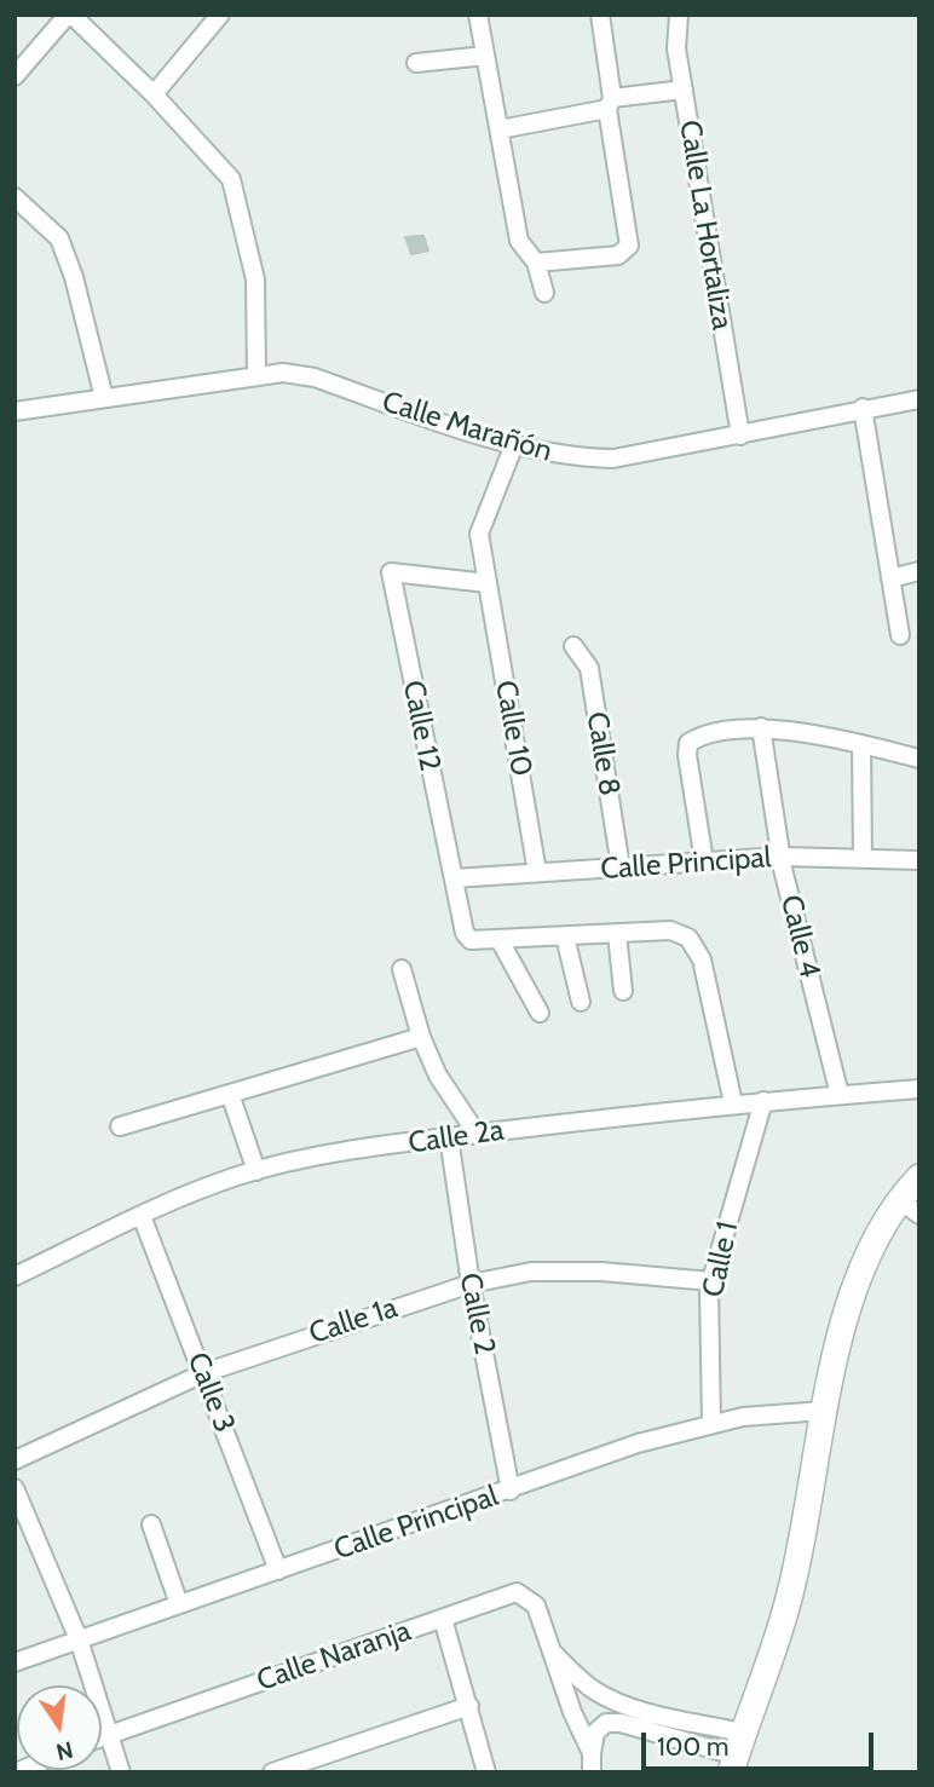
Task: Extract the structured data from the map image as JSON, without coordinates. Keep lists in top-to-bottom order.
{
  "streets": {
    "street": [
      "Calle La Hortaliza",
      "Calle Marañón",
      "Calle 12",
      "Calle 10",
      "Calle 8",
      "Calle Principal",
      "Calle 4",
      "Calle 2a",
      "Calle 1",
      "Calle 2",
      "Calle 1a",
      "Calle 3",
      "Calle Naranja"
    ]
  },
  "crossings": [
    ["Calle La Hortaliza", "Calle Marañón"],
    ["Calle Marañón", "Calle 10"],
    ["Calle 12", "Calle 10"],
    ["Calle 12", "Calle Principal"],
    ["Calle 10", "Calle Principal"],
    ["Calle 8", "Calle Principal"],
    ["Calle Principal", "Calle 4"],
    ["Calle Principal", "Calle 1"],
    ["Calle Principal", "Calle 2"],
    ["Calle Principal", "Calle 3"],
    ["Calle 4", "Calle 2a"],
    ["Calle 2a", "Calle 1"],
    ["Calle 2a", "Calle 2"],
    ["Calle 2a", "Calle 3"],
    ["Calle 1", "Calle 1a"],
    ["Calle 2", "Calle 1a"],
    ["Calle 1a", "Calle 3"]
  ],
  "scale_bar": "100 m",
  "north": "bottom"
}
